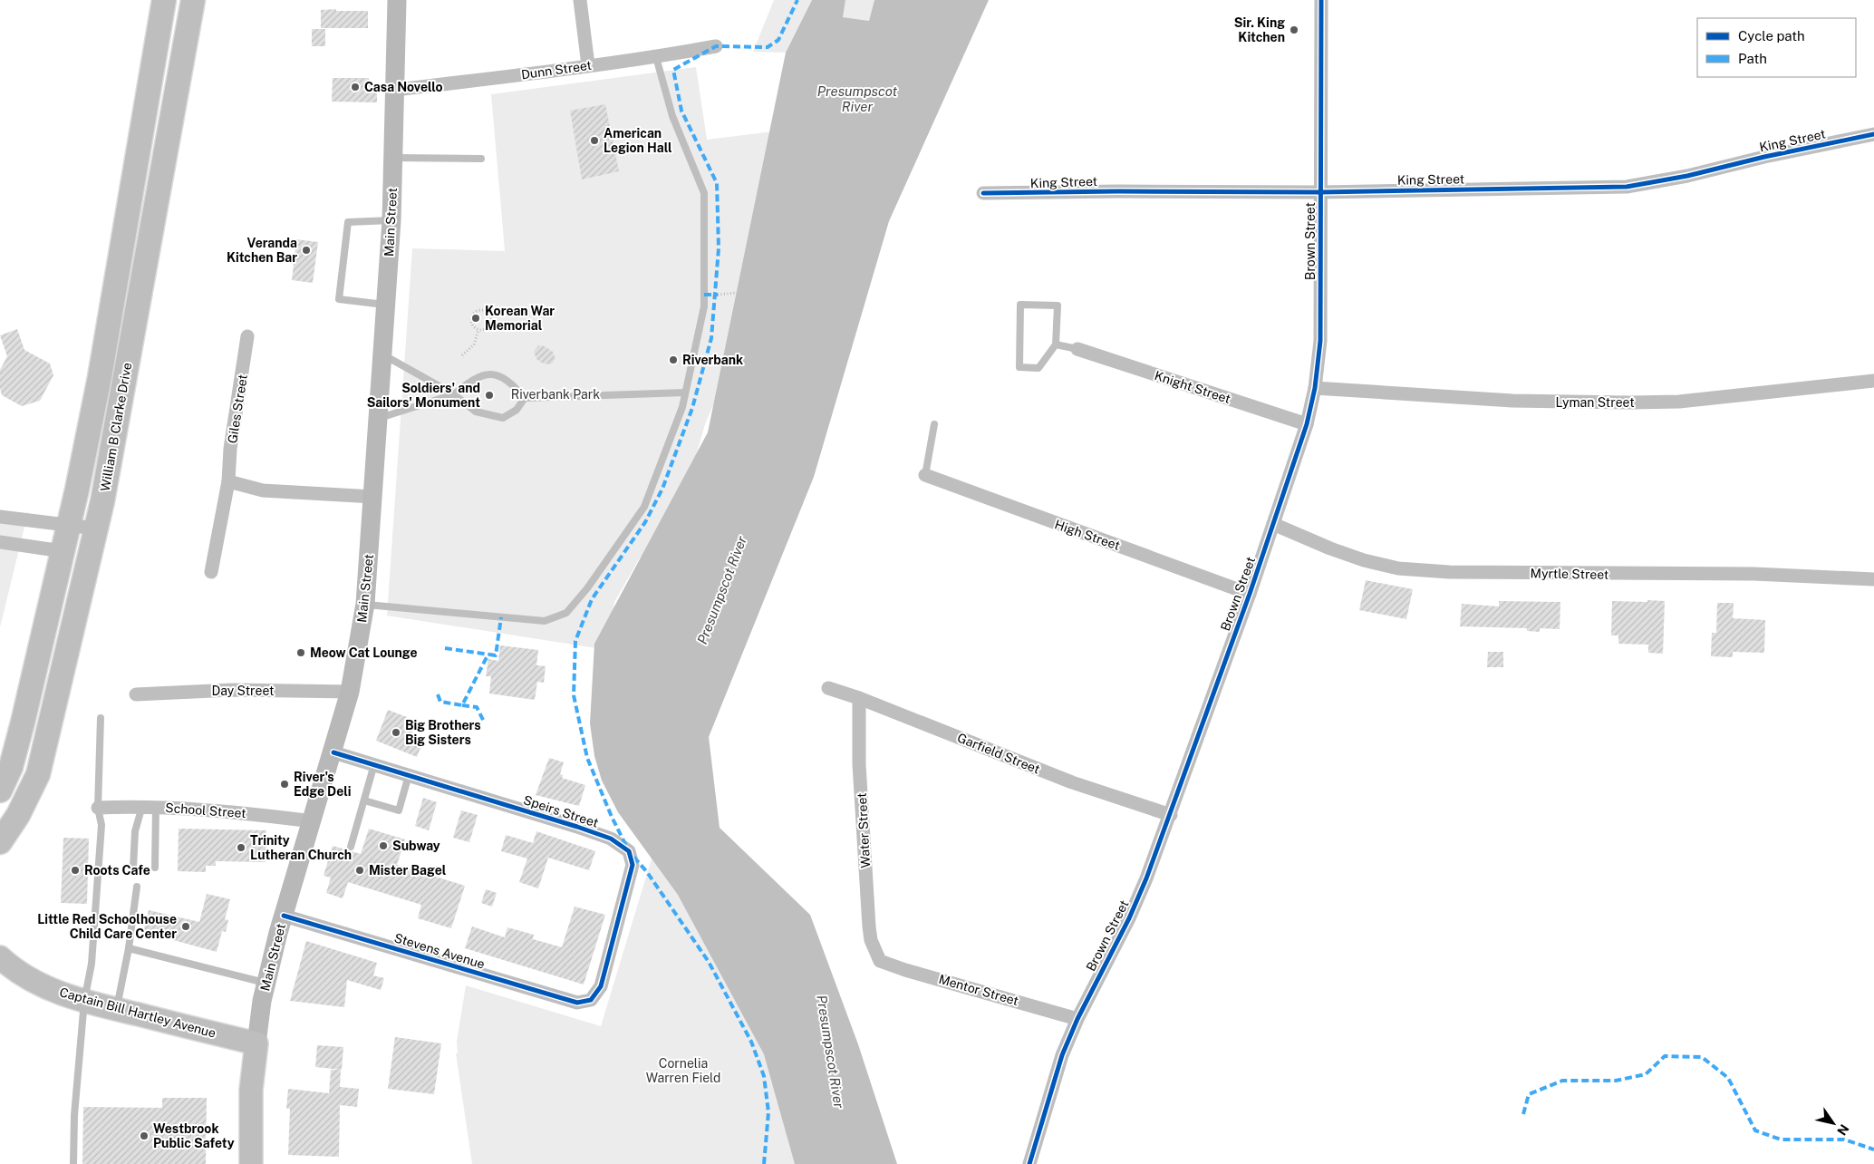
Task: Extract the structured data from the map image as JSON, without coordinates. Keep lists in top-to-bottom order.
{
  "streets": {
    "highway": ["William B Clarke Drive"],
    "main road": ["Main Street", "Captain Bill Hartley Avenue"],
    "street": [
      "Dunn Street",
      "King Street",
      "Brown Street",
      "Knight Street",
      "Lyman Street",
      "Giles Street",
      "High Street",
      "Myrtle Street",
      "Day Street",
      "Garfield Street",
      "School Street",
      "Speirs Street",
      "Water Street",
      "Stevens Avenue",
      "Mentor Street"
    ]
  },
  "crossings": [
    ["Dunn Street", "Main Street"],
    ["King Street", "Brown Street"],
    ["Main Street", "Day Street"],
    ["Main Street", "School Street"],
    ["Main Street", "Speirs Street"],
    ["Main Street", "Stevens Avenue"],
    ["Main Street", "Captain Bill Hartley Avenue"],
    ["Brown Street", "Knight Street"],
    ["Brown Street", "Lyman Street"],
    ["Brown Street", "High Street"],
    ["Brown Street", "Myrtle Street"],
    ["Brown Street", "Garfield Street"],
    ["Brown Street", "Mentor Street"],
    ["Garfield Street", "Water Street"],
    ["Speirs Street", "Stevens Avenue"],
    ["Water Street", "Mentor Street"]
  ],
  "water": ["Presumpscot River"],
  "parks": ["Riverbank Park", "Cornelia Warren Field"],
  "places": [
    "Sir. King Kitchen",
    "Casa Novello",
    "American Legion Hall",
    "Veranda Kitchen Bar",
    "Korean War Memorial",
    "Riverbank",
    "Soldiers' and Sailors' Monument",
    "Meow Cat Lounge",
    "Big Brothers Big Sisters",
    "River's Edge Deli",
    "Subway",
    "Trinity Lutheran Church",
    "Roots Cafe",
    "Mister Bagel",
    "Little Red Schoolhouse Child Care Center",
    "Westbrook Public Safety"
  ],
  "legend": ["Cycle path", "Path"],
  "north": "bottom right"
}
